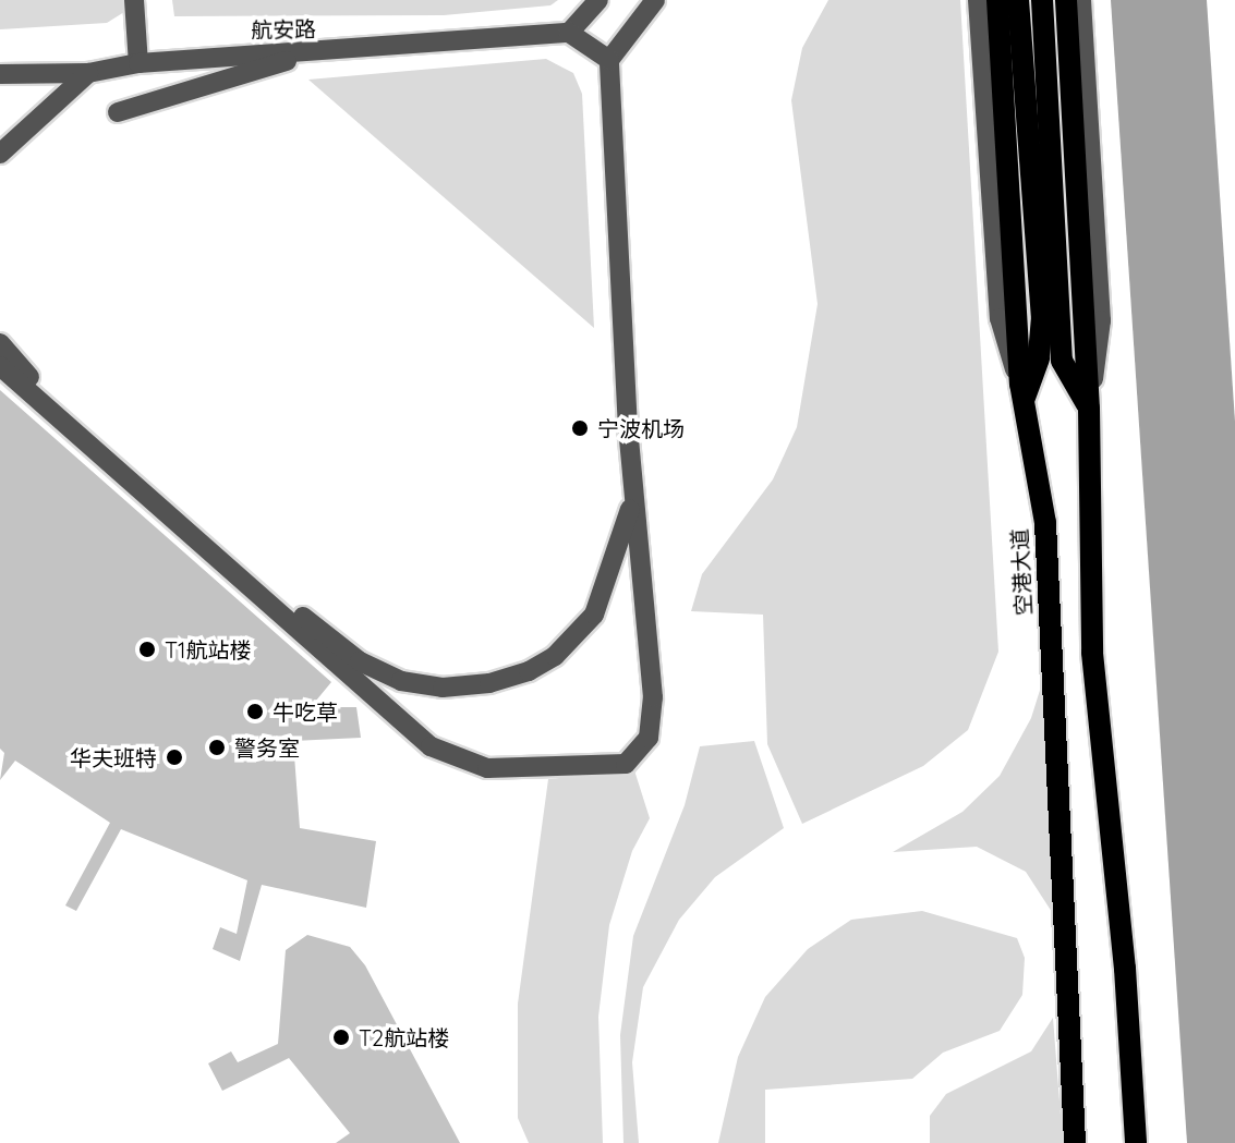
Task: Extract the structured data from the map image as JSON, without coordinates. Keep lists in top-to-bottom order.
{
  "streets": {
    "main road": ["空港大道"],
    "street": ["航安路"]
  },
  "places": [
    "宁波机场",
    "T1航站楼",
    "牛吃草",
    "警务室",
    "华夫班特",
    "T2航站楼"
  ]
}
